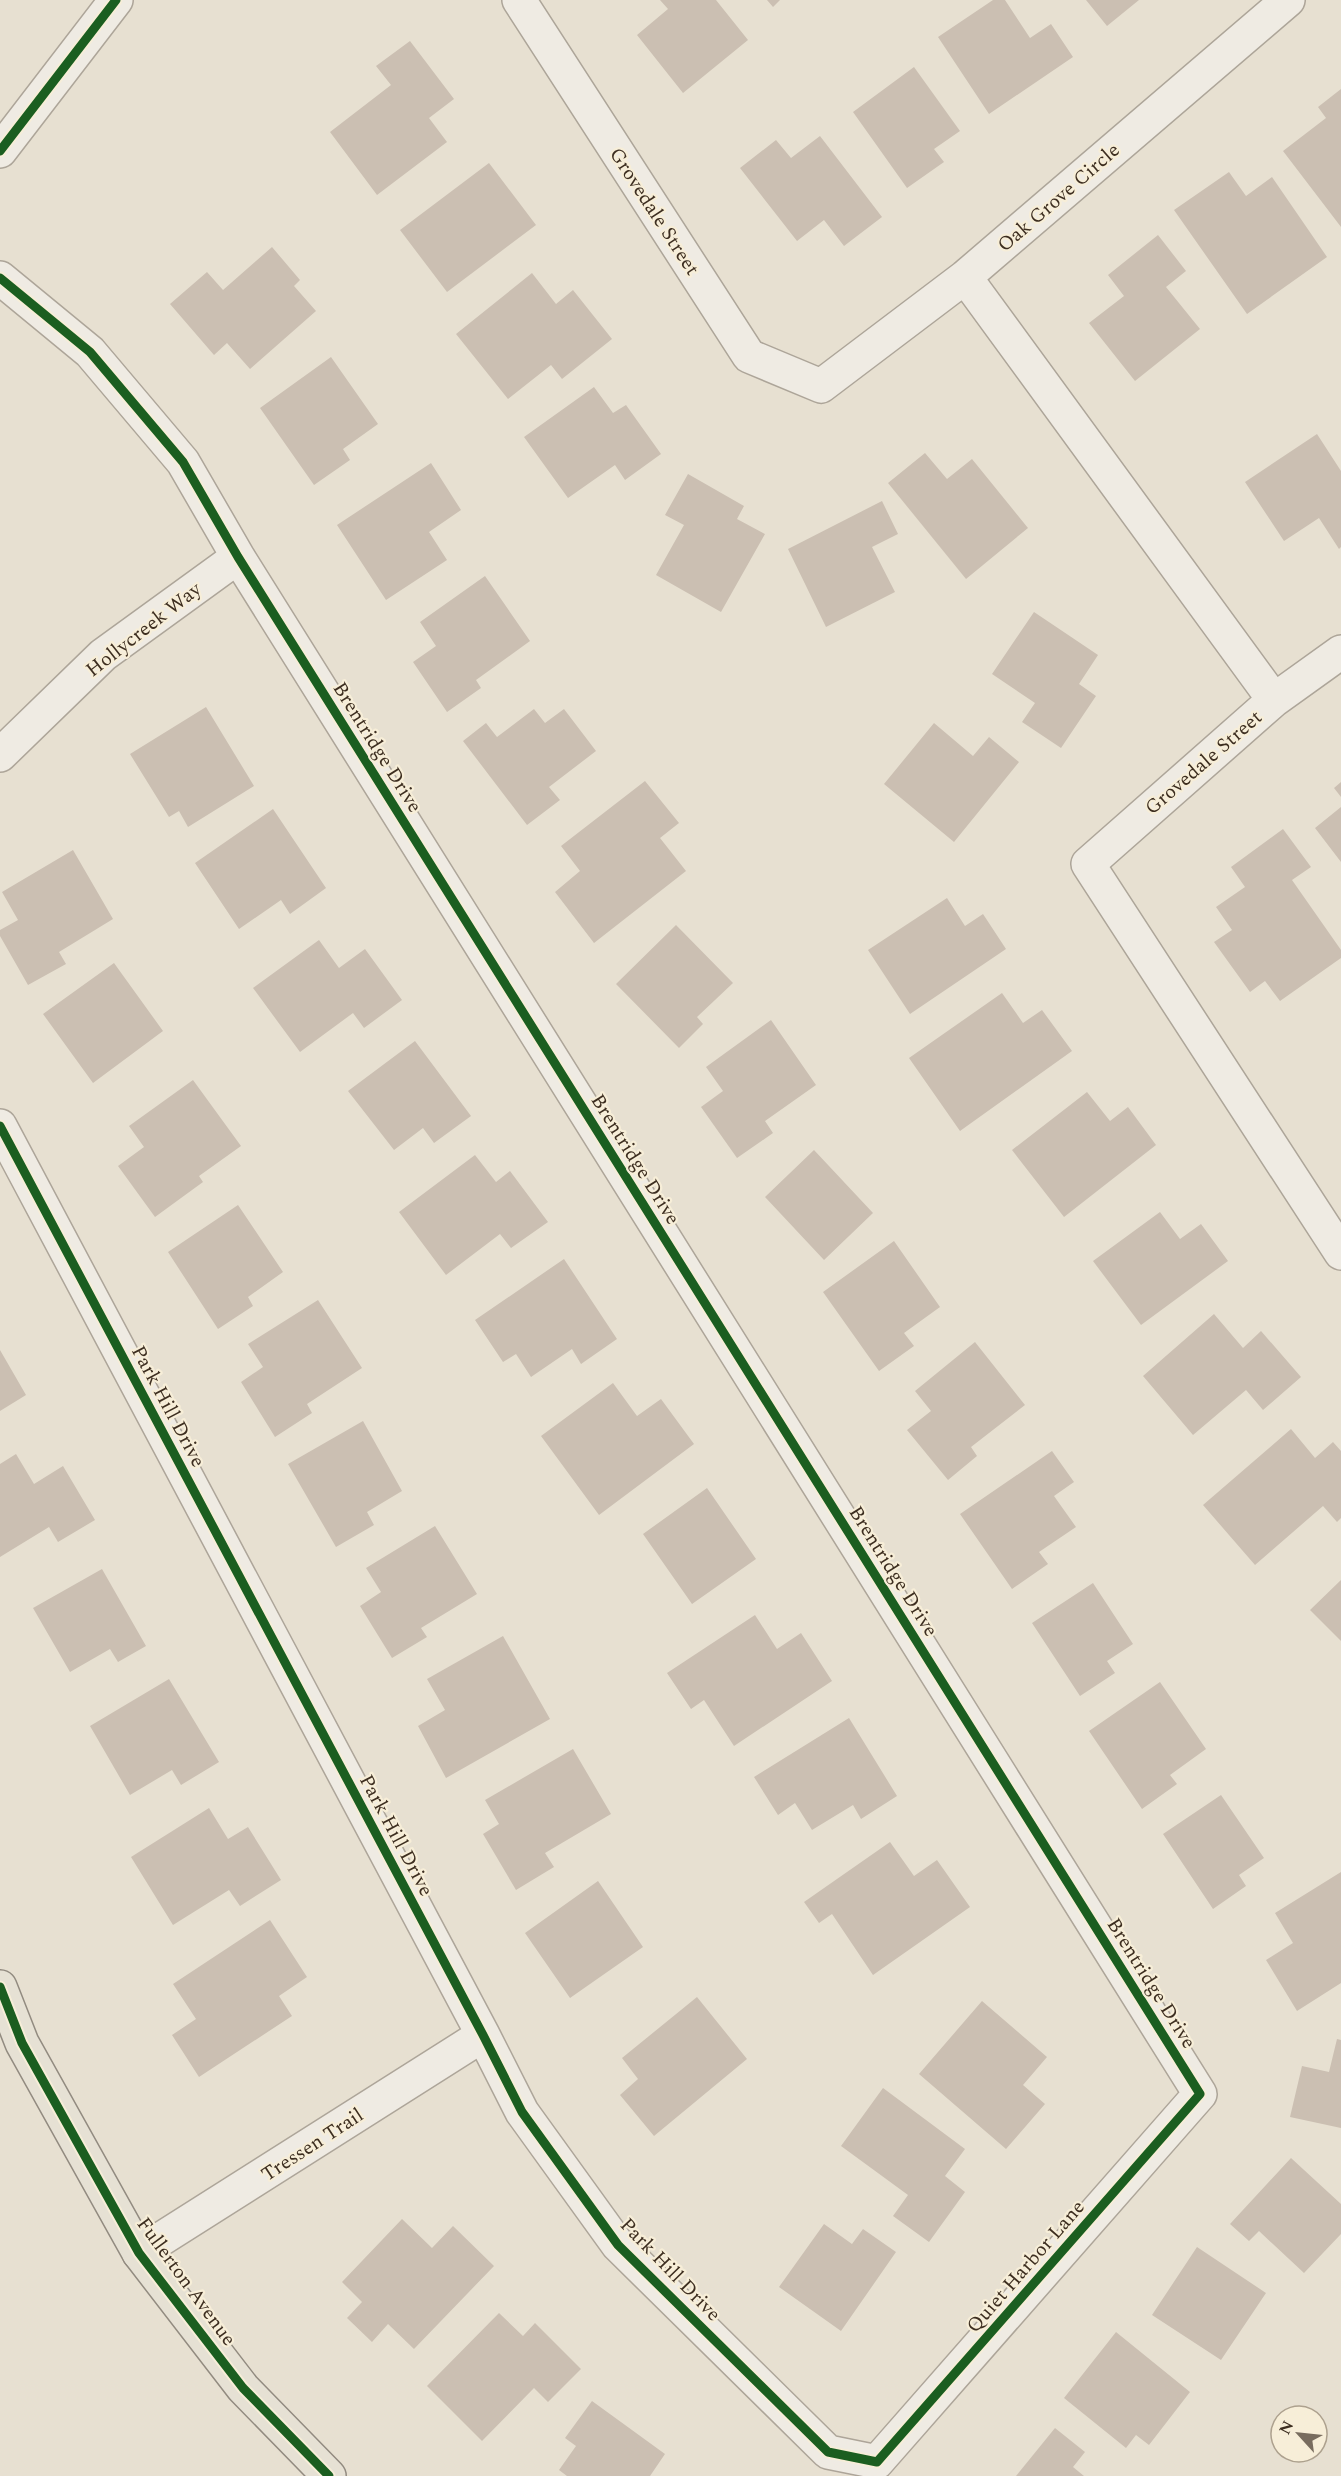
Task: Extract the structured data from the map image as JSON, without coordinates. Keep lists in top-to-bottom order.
{
  "streets": {
    "main road": ["Fullerton Avenue"],
    "street": [
      "Oak Grove Circle",
      "Grovedale Street",
      "Hollycreek Way",
      "Brentridge Drive",
      "Park Hill Drive",
      "Tressen Trail",
      "Quiet Harbor Lane"
    ]
  },
  "crossings": [
    ["Oak Grove Circle", "Grovedale Street"],
    ["Hollycreek Way", "Brentridge Drive"],
    ["Brentridge Drive", "Quiet Harbor Lane"],
    ["Park Hill Drive", "Tressen Trail"],
    ["Park Hill Drive", "Quiet Harbor Lane"],
    ["Tressen Trail", "Fullerton Avenue"]
  ],
  "north": "top left"
}
